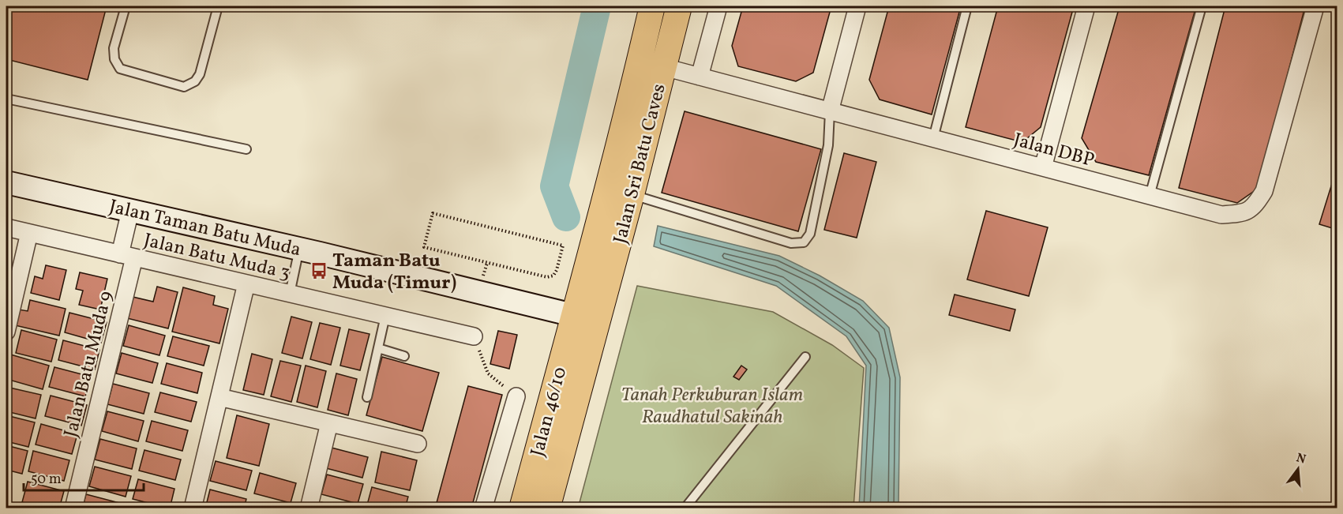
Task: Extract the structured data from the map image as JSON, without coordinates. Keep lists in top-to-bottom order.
{
  "streets": {
    "main road": ["Jalan Sri Batu Caves", "Jalan 46/10"],
    "street": [
      "Jalan DBP",
      "Jalan Taman Batu Muda",
      "Jalan Batu Muda 3",
      "Jalan Batu Muda 9"
    ]
  },
  "crossings": [
    ["Jalan DBP", "Jalan Sri Batu Caves"],
    ["Jalan Sri Batu Caves", "Jalan Taman Batu Muda"],
    ["Jalan Sri Batu Caves", "Jalan 46/10"],
    ["Jalan Taman Batu Muda", "Jalan Batu Muda 9"],
    ["Jalan Taman Batu Muda", "Jalan 46/10"],
    ["Jalan Batu Muda 3", "Jalan Batu Muda 9"]
  ],
  "parks": ["Tanah Perkuburan Islam Raudhatul Sakinah"],
  "places": {
    "bus stop": ["Taman Batu Muda (Timur)"]
  },
  "scale_bar": "50 m",
  "north": "top"
}
